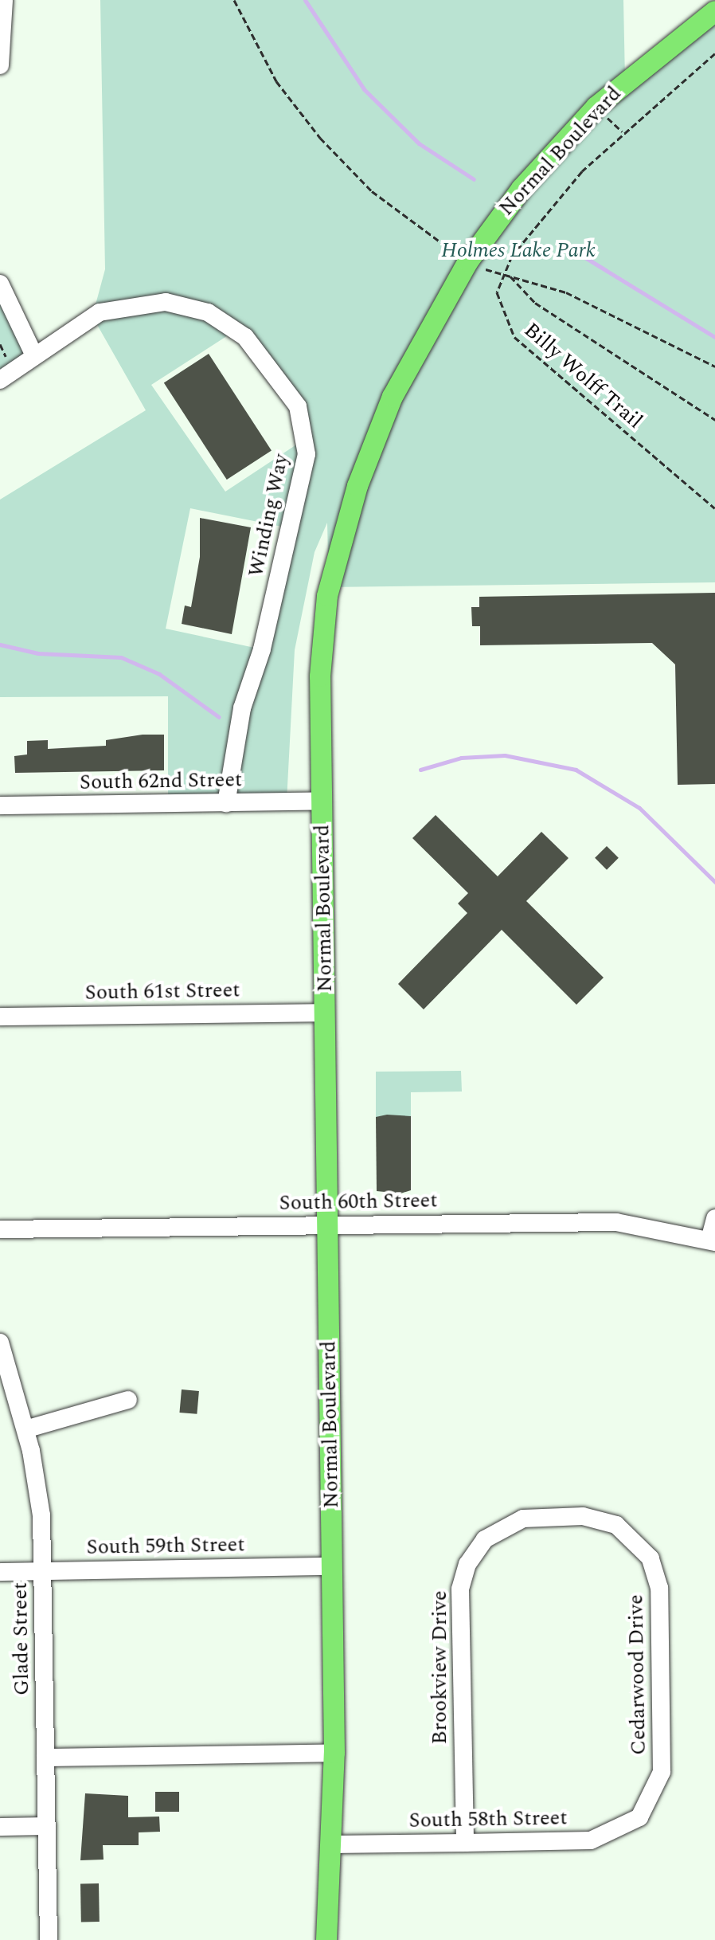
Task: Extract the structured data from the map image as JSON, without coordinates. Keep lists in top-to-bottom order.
{
  "streets": {
    "main road": ["Normal Boulevard"],
    "street": [
      "Winding Way",
      "South 62nd Street",
      "South 61st Street",
      "South 60th Street",
      "South 59th Street",
      "Glade Street",
      "Brookview Drive",
      "Cedarwood Drive",
      "South 58th Street"
    ],
    "path": ["Billy Wolff Trail"]
  },
  "crossings": [
    ["Normal Boulevard", "South 62nd Street"],
    ["Normal Boulevard", "South 61st Street"],
    ["Normal Boulevard", "South 60th Street"],
    ["Normal Boulevard", "South 59th Street"],
    ["Normal Boulevard", "South 58th Street"],
    ["Winding Way", "South 62nd Street"],
    ["South 59th Street", "Glade Street"],
    ["Brookview Drive", "Cedarwood Drive"],
    ["Brookview Drive", "South 58th Street"],
    ["Cedarwood Drive", "South 58th Street"]
  ],
  "parks": ["Holmes Lake Park"]
}
